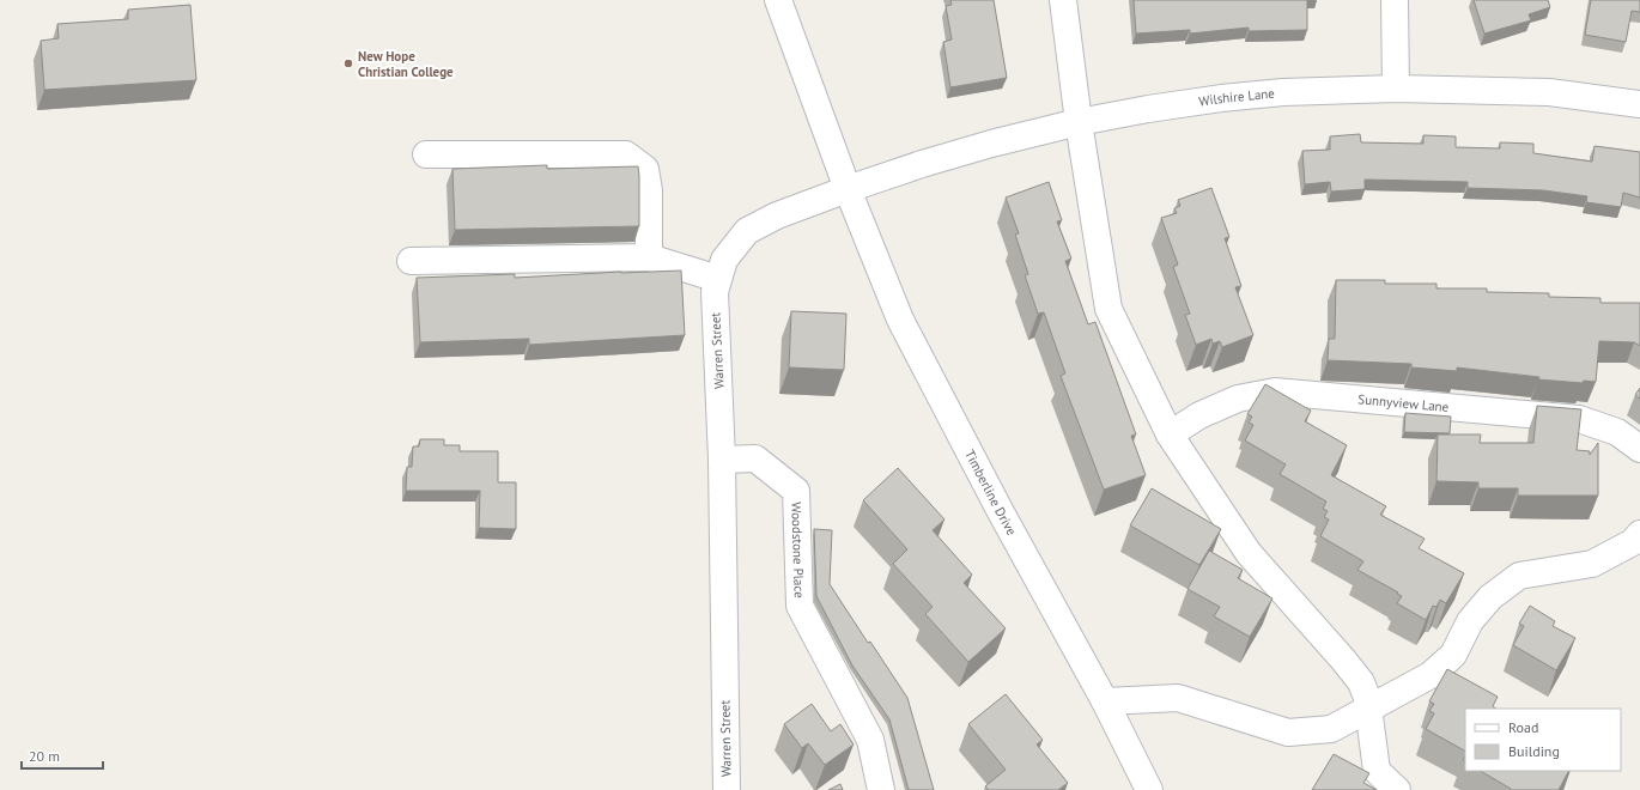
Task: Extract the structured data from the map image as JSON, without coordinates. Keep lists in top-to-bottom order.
{
  "streets": {
    "street": [
      "Wilshire Lane",
      "Warren Street",
      "Sunnyview Lane",
      "Timberline Drive",
      "Woodstone Place"
    ]
  },
  "crossings": [
    ["Wilshire Lane", "Warren Street"],
    ["Wilshire Lane", "Timberline Drive"],
    ["Warren Street", "Timberline Drive"],
    ["Warren Street", "Woodstone Place"]
  ],
  "places": ["New Hope Christian College"],
  "legend": ["Road", "Building"],
  "scale_bar": "20 m"
}
